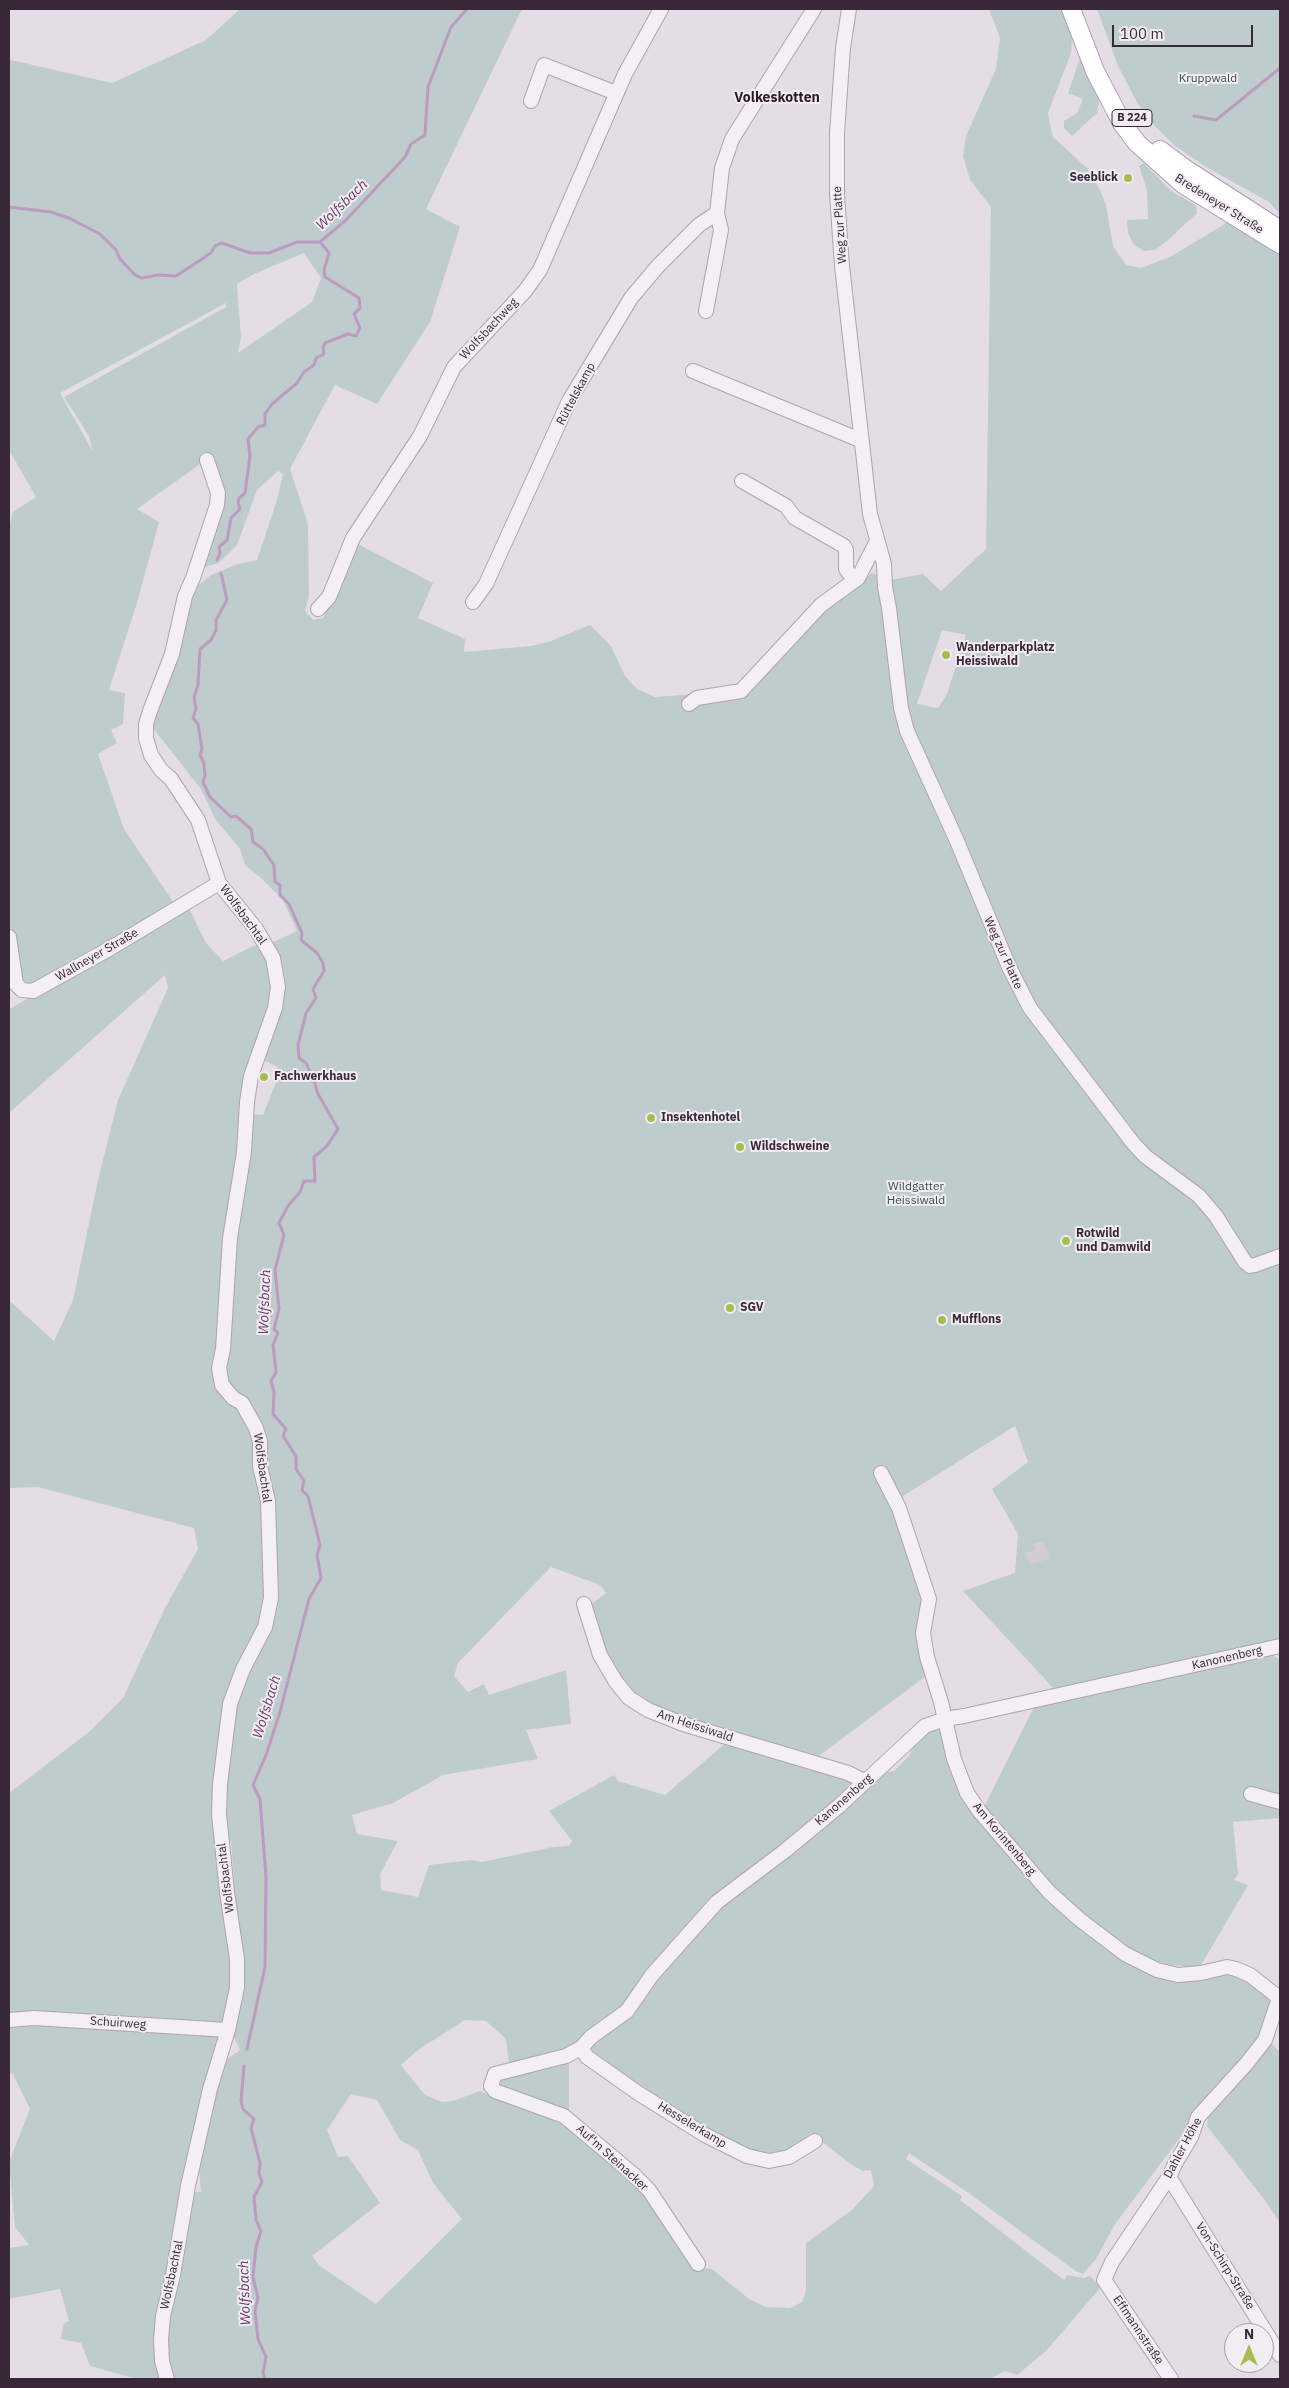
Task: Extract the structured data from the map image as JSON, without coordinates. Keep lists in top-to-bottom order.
{
  "streets": {
    "main road": ["B 224", "Bredeneyer Straße"],
    "street": [
      "Weg zur Platte",
      "Wolfsbachweg",
      "Rüttelskamp",
      "Wolfsbachtal",
      "Wallneyer Straße",
      "Kanonenberg",
      "Am Heissiwald",
      "Am Korintenberg",
      "Schuirweg",
      "Hesselerkamp",
      "Dahler Höhe",
      "Auf'm Steinacker",
      "Von-Schirp-Straße",
      "Effmannstraße"
    ]
  },
  "crossings": [
    ["Wolfsbachtal", "Wallneyer Straße"],
    ["Wolfsbachtal", "Schuirweg"],
    ["Kanonenberg", "Am Heissiwald"],
    ["Kanonenberg", "Am Korintenberg"],
    ["Kanonenberg", "Hesselerkamp"],
    ["Kanonenberg", "Auf'm Steinacker"],
    ["Am Korintenberg", "Dahler Höhe"],
    ["Dahler Höhe", "Von-Schirp-Straße"],
    ["Dahler Höhe", "Effmannstraße"]
  ],
  "districts": ["Volkeskotten"],
  "water": ["Wolfsbach"],
  "parks": ["Kruppwald", "Wildgatter Heissiwald"],
  "places": [
    "Seeblick",
    "Wanderparkplatz Heissiwald",
    "Fachwerkhaus",
    "Insektenhotel",
    "Wildschweine",
    "Rotwild und Damwild",
    "SGV",
    "Mufflons"
  ],
  "scale_bar": "100 m",
  "north": "top"
}
